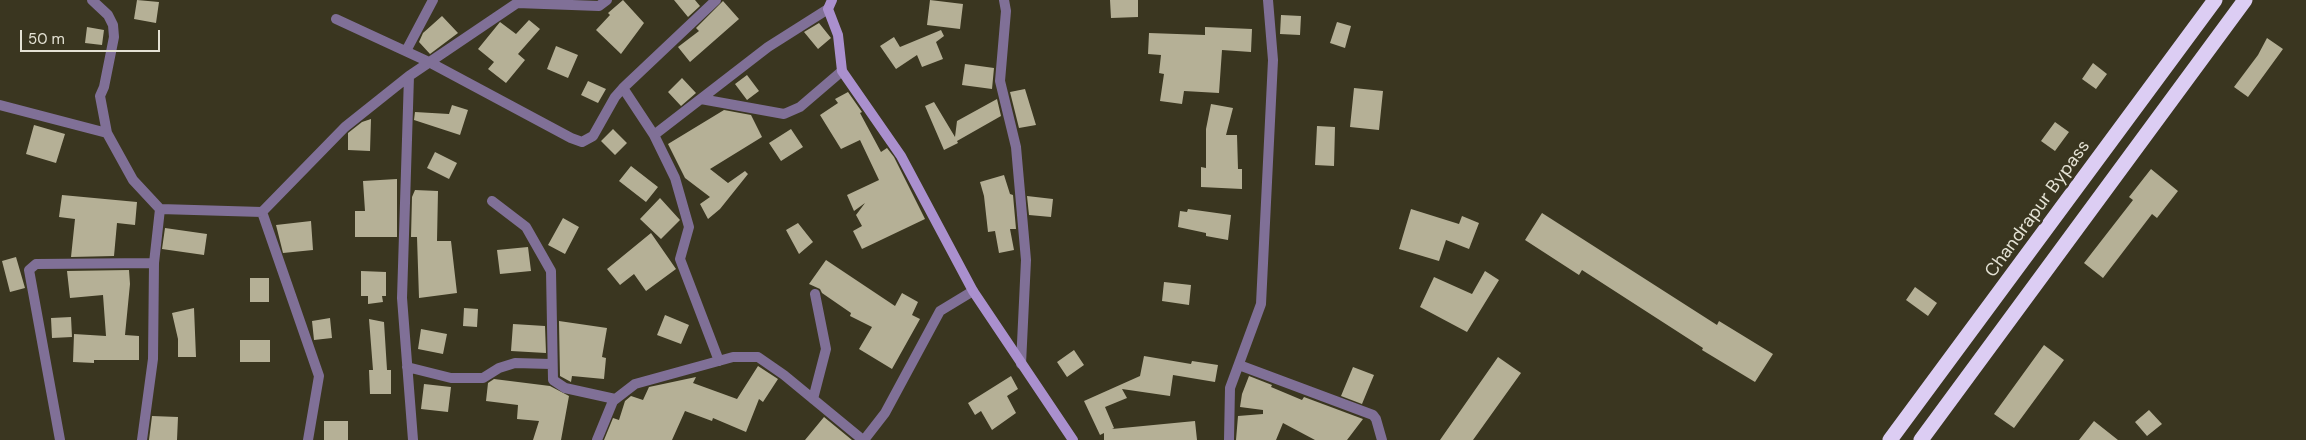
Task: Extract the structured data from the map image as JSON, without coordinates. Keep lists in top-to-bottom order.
{
  "streets": {
    "highway": ["Chandrapur Bypass"]
  },
  "scale_bar": "50 m"
}
